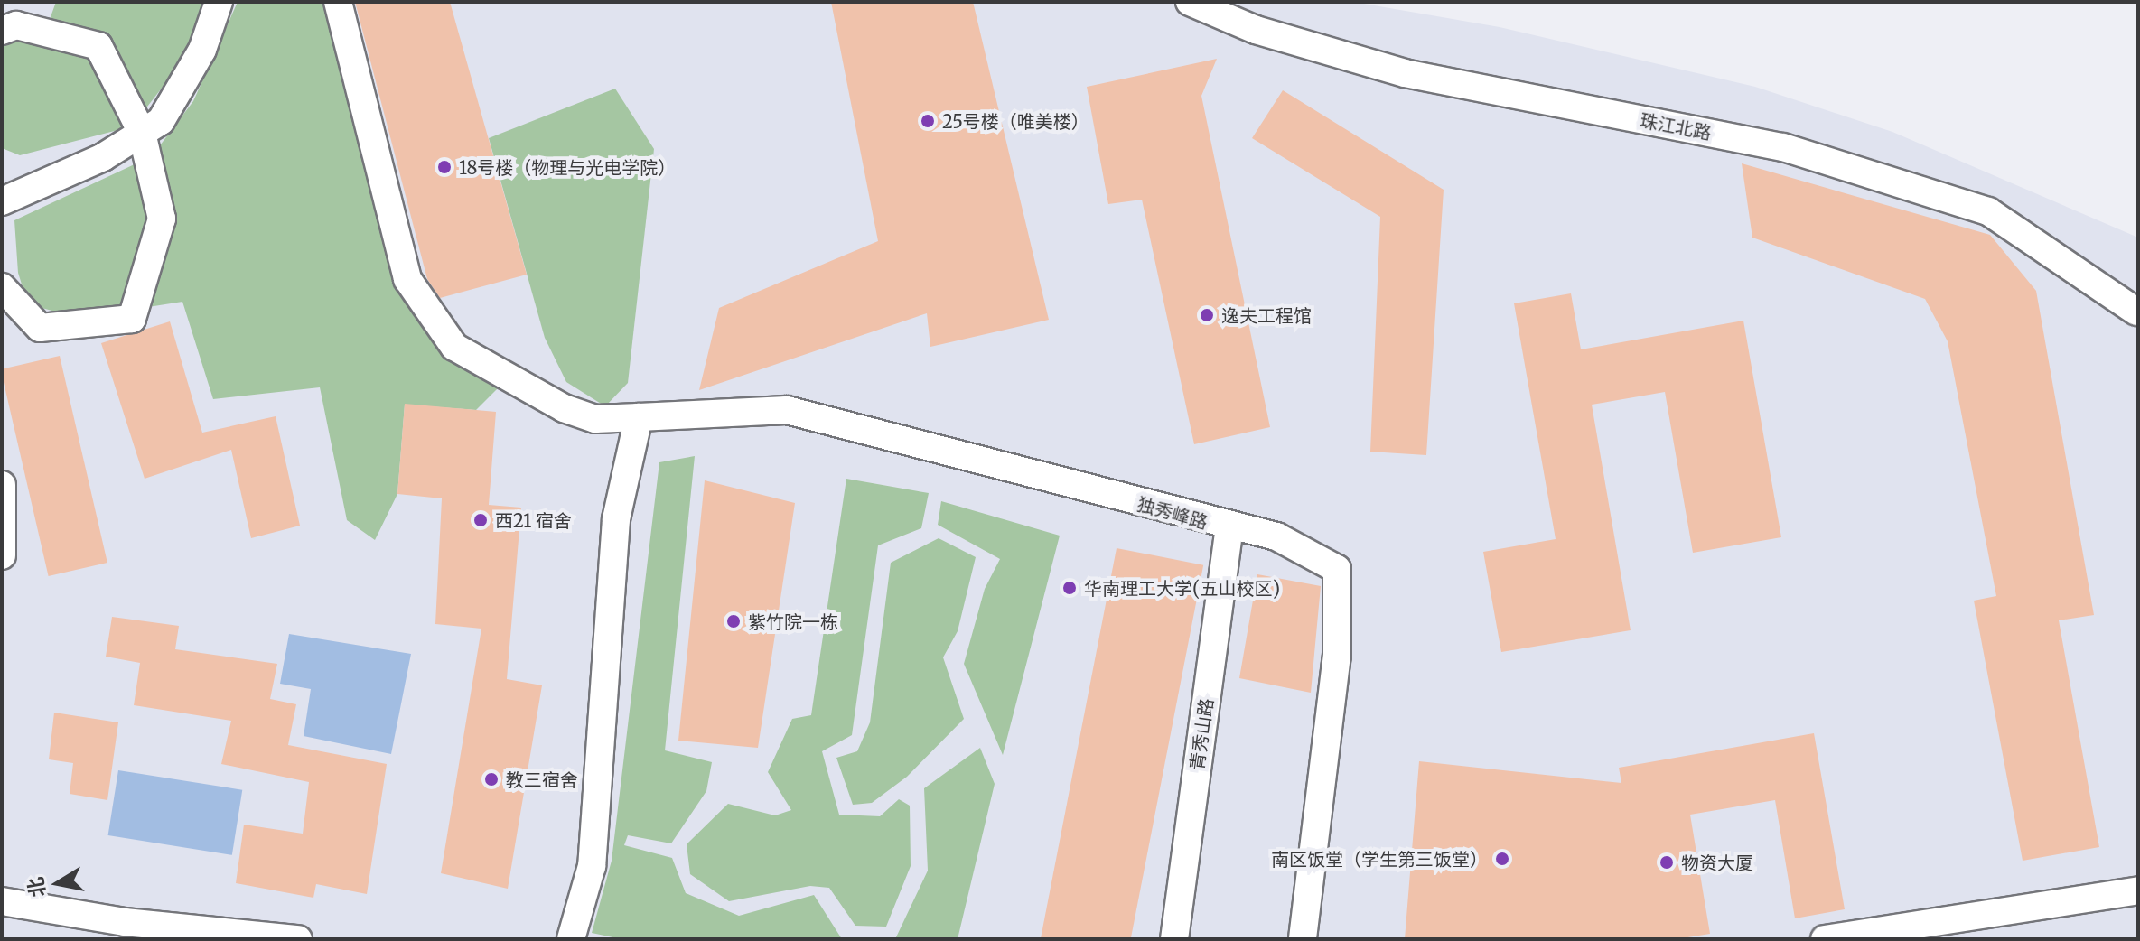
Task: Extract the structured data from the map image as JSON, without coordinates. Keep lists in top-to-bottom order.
{
  "streets": {
    "street": ["珠江北路", "独秀峰路", "青秀山路"]
  },
  "crossings": [
    ["独秀峰路", "青秀山路"]
  ],
  "places": [
    "25号楼（唯美楼）",
    "18号楼（物理与光电学院）",
    "逸夫工程馆",
    "西21 宿舍",
    "华南理工大学(五山校区)",
    "紫竹院一栋",
    "教三宿舍",
    "南区饭堂（学生第三饭堂）",
    "物资大厦"
  ],
  "north": "left"
}
